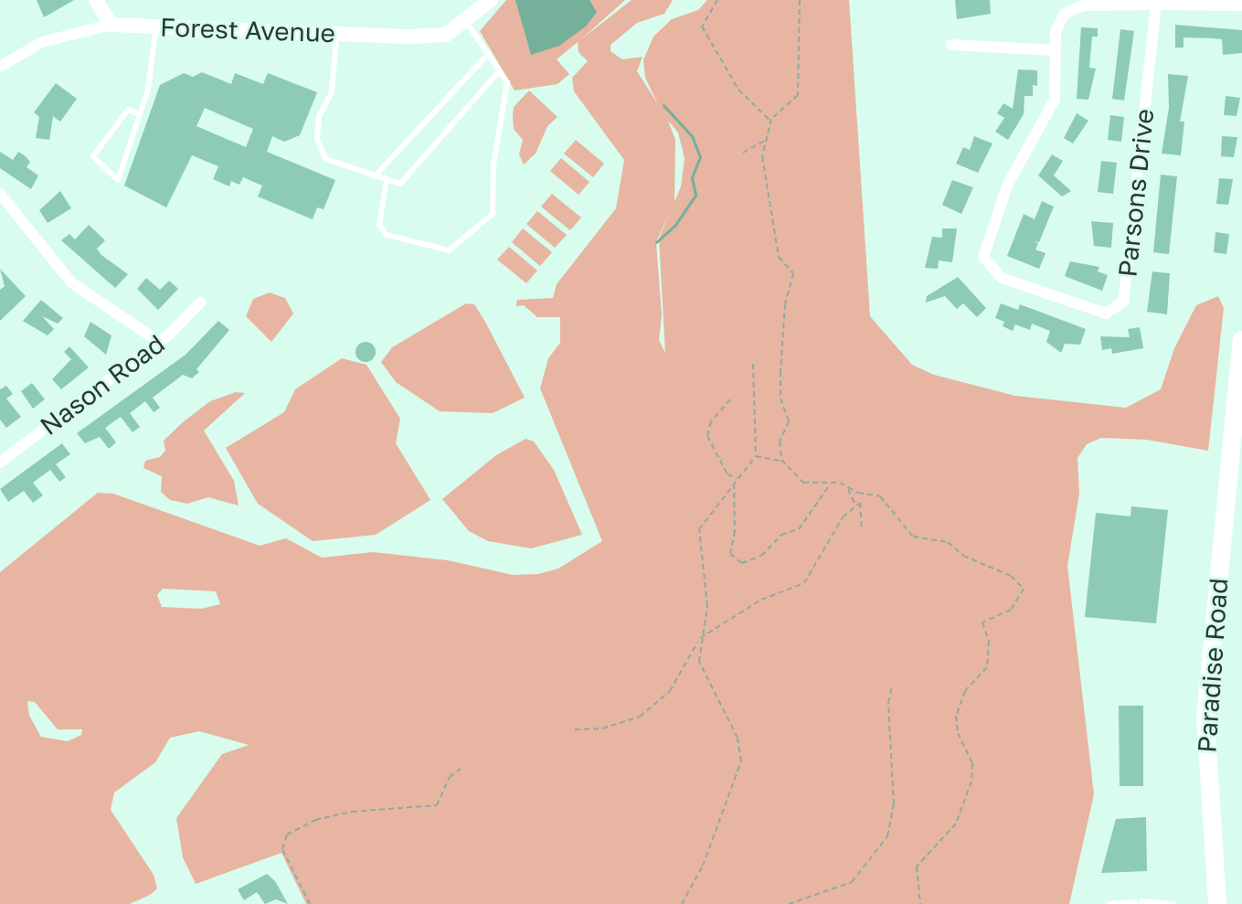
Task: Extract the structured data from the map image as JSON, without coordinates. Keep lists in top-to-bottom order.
{
  "streets": {
    "highway": ["Paradise Road"],
    "street": ["Forest Avenue", "Parsons Drive", "Nason Road"]
  }
}
